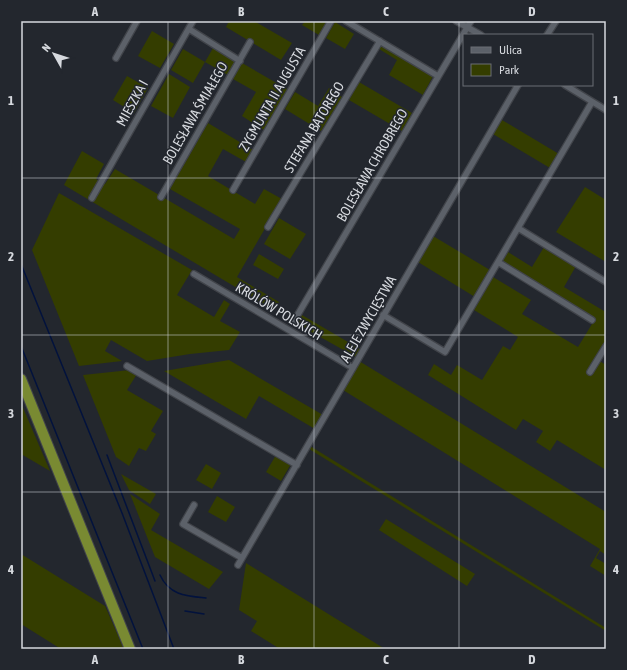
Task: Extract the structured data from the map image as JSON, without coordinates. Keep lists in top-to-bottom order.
{
  "streets": {
    "street": [
      "ZYGMUNTA II AUGUSTA",
      "MIESZKA I",
      "BOLESŁAWA ŚMIAŁEGO",
      "STEFANA BATOREGO",
      "BOLESŁAWA CHROBREGO",
      "KRÓLÓW POLSKICH",
      "ALEJE ZWYCIĘSTWA"
    ]
  },
  "crossings": [
    ["KRÓLÓW POLSKICH", "ALEJE ZWYCIĘSTWA"]
  ],
  "legend": ["Ulica", "Park"],
  "north": "top left",
  "grid": {
    "columns": [
      "A",
      "B",
      "C",
      "D"
    ],
    "rows": [
      "1",
      "2",
      "3",
      "4"
    ]
  }
}
